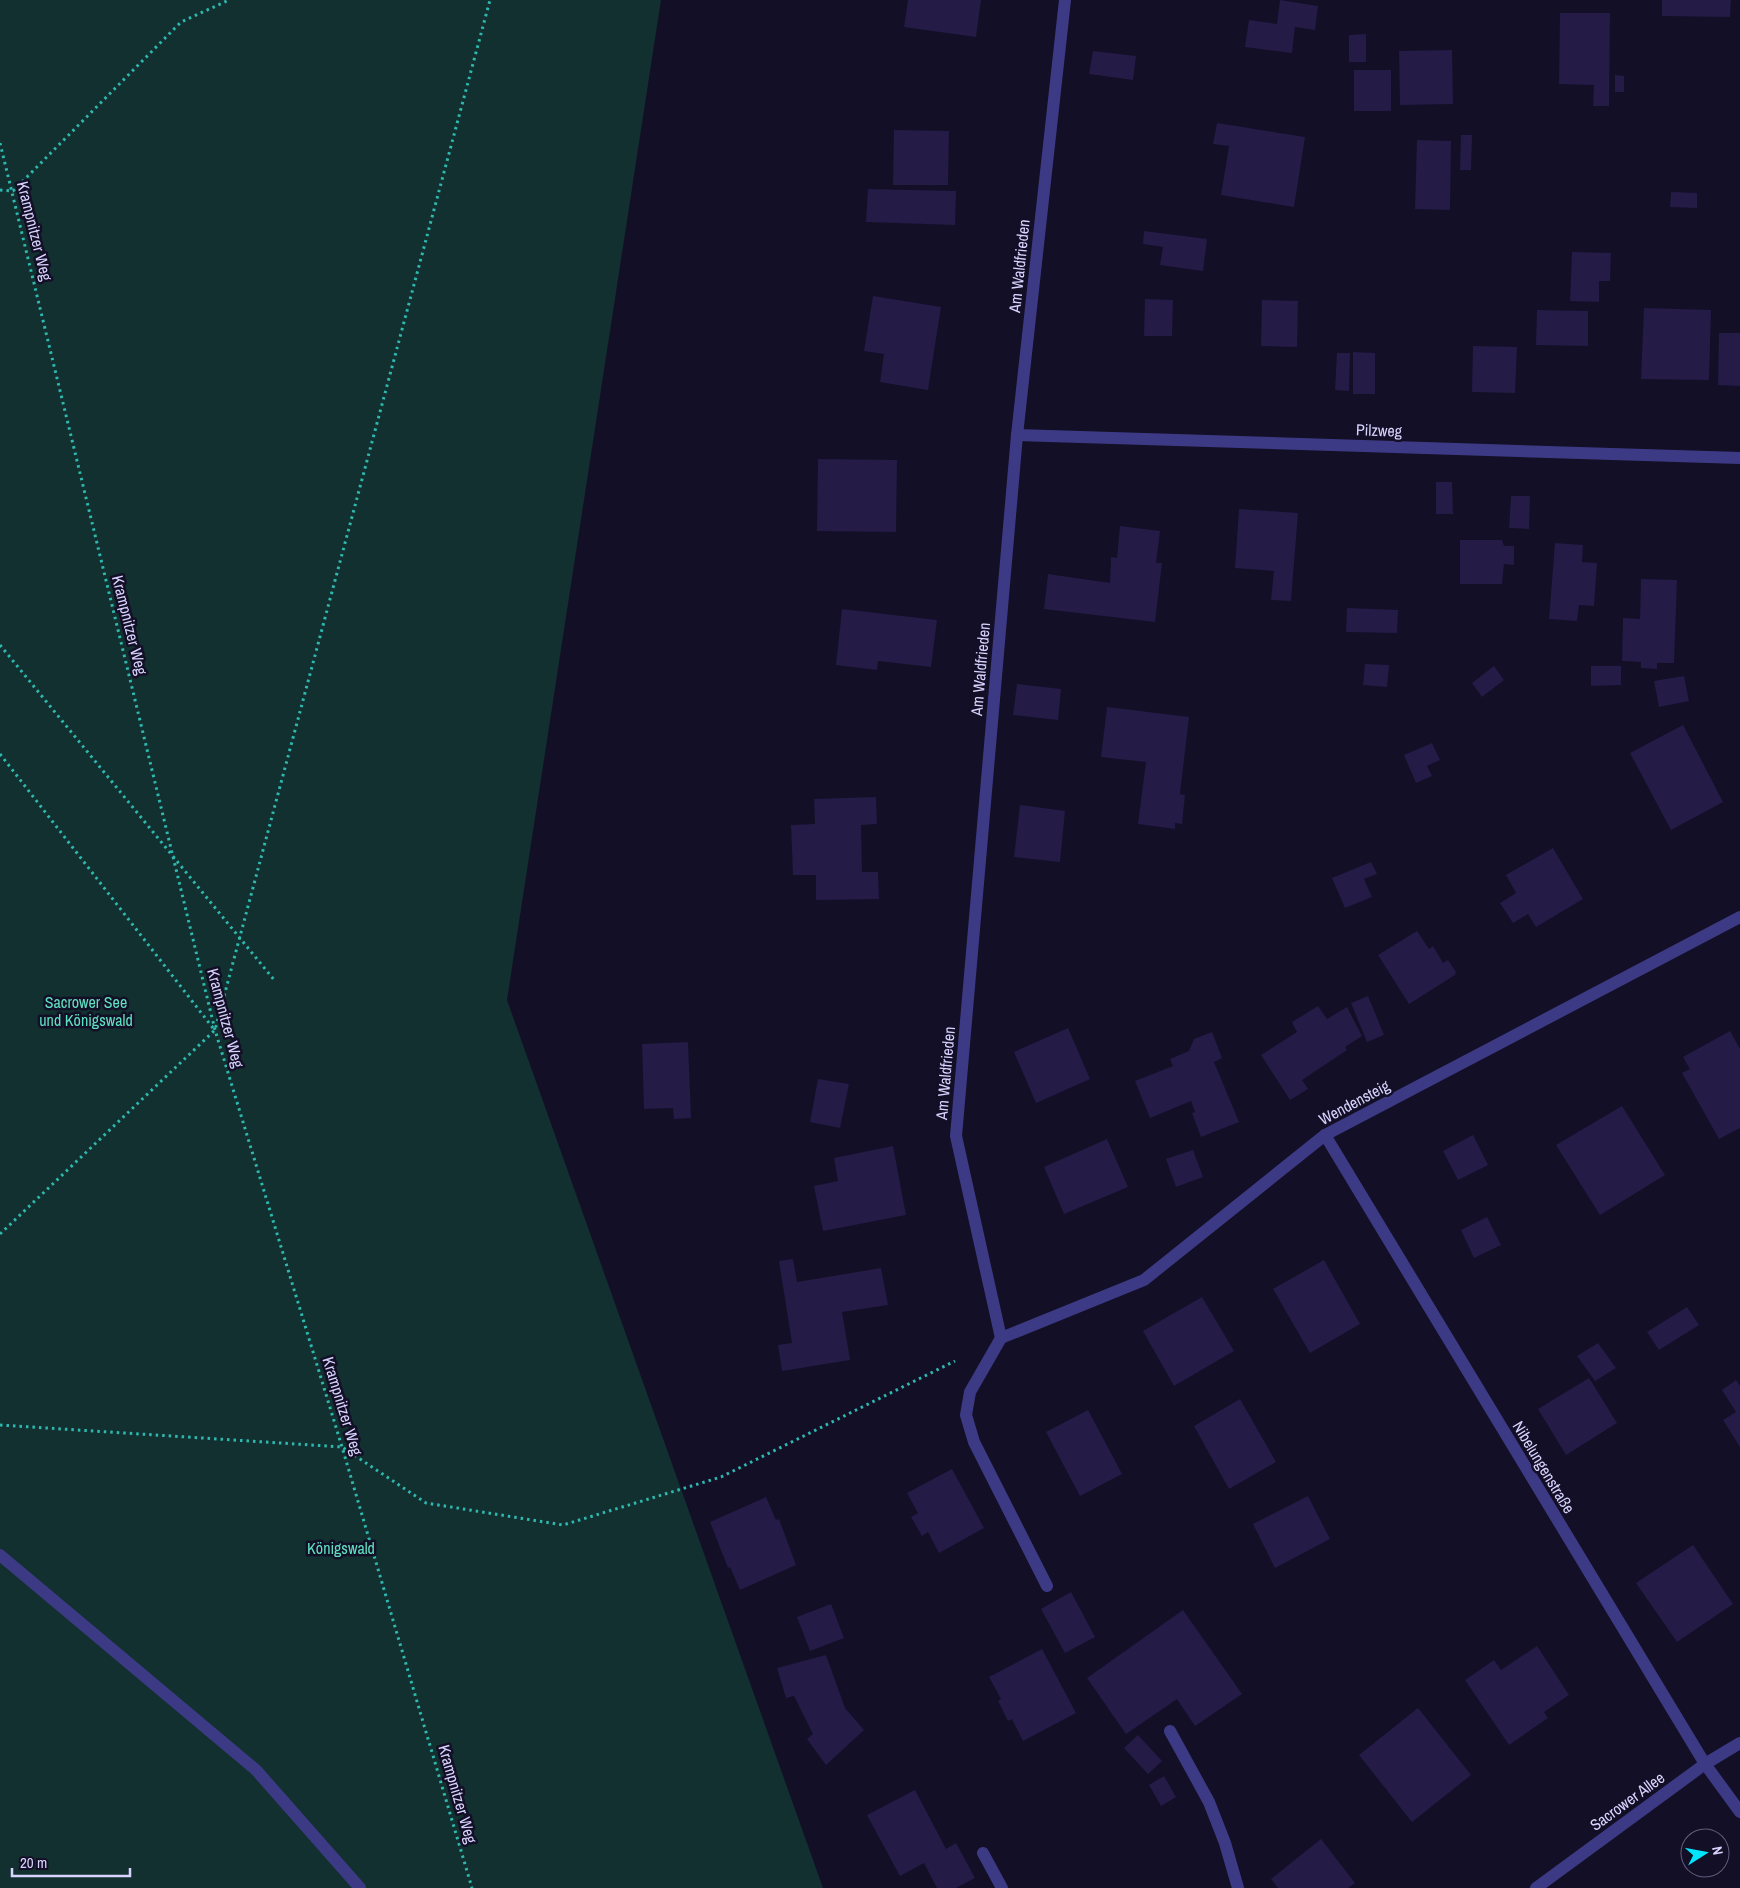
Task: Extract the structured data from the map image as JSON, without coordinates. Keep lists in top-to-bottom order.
{
  "streets": {
    "street": [
      "Am Waldfrieden",
      "Pilzweg",
      "Wendensteig",
      "Nibelungenstraße",
      "Sacrower Allee"
    ],
    "path": ["Krampnitzer Weg"]
  },
  "crossings": [
    ["Am Waldfrieden", "Pilzweg"],
    ["Am Waldfrieden", "Wendensteig"],
    ["Wendensteig", "Nibelungenstraße"],
    ["Nibelungenstraße", "Sacrower Allee"]
  ],
  "parks": ["Sacrower See und Königswald", "Königswald"],
  "scale_bar": "20 m",
  "north": "right"
}
